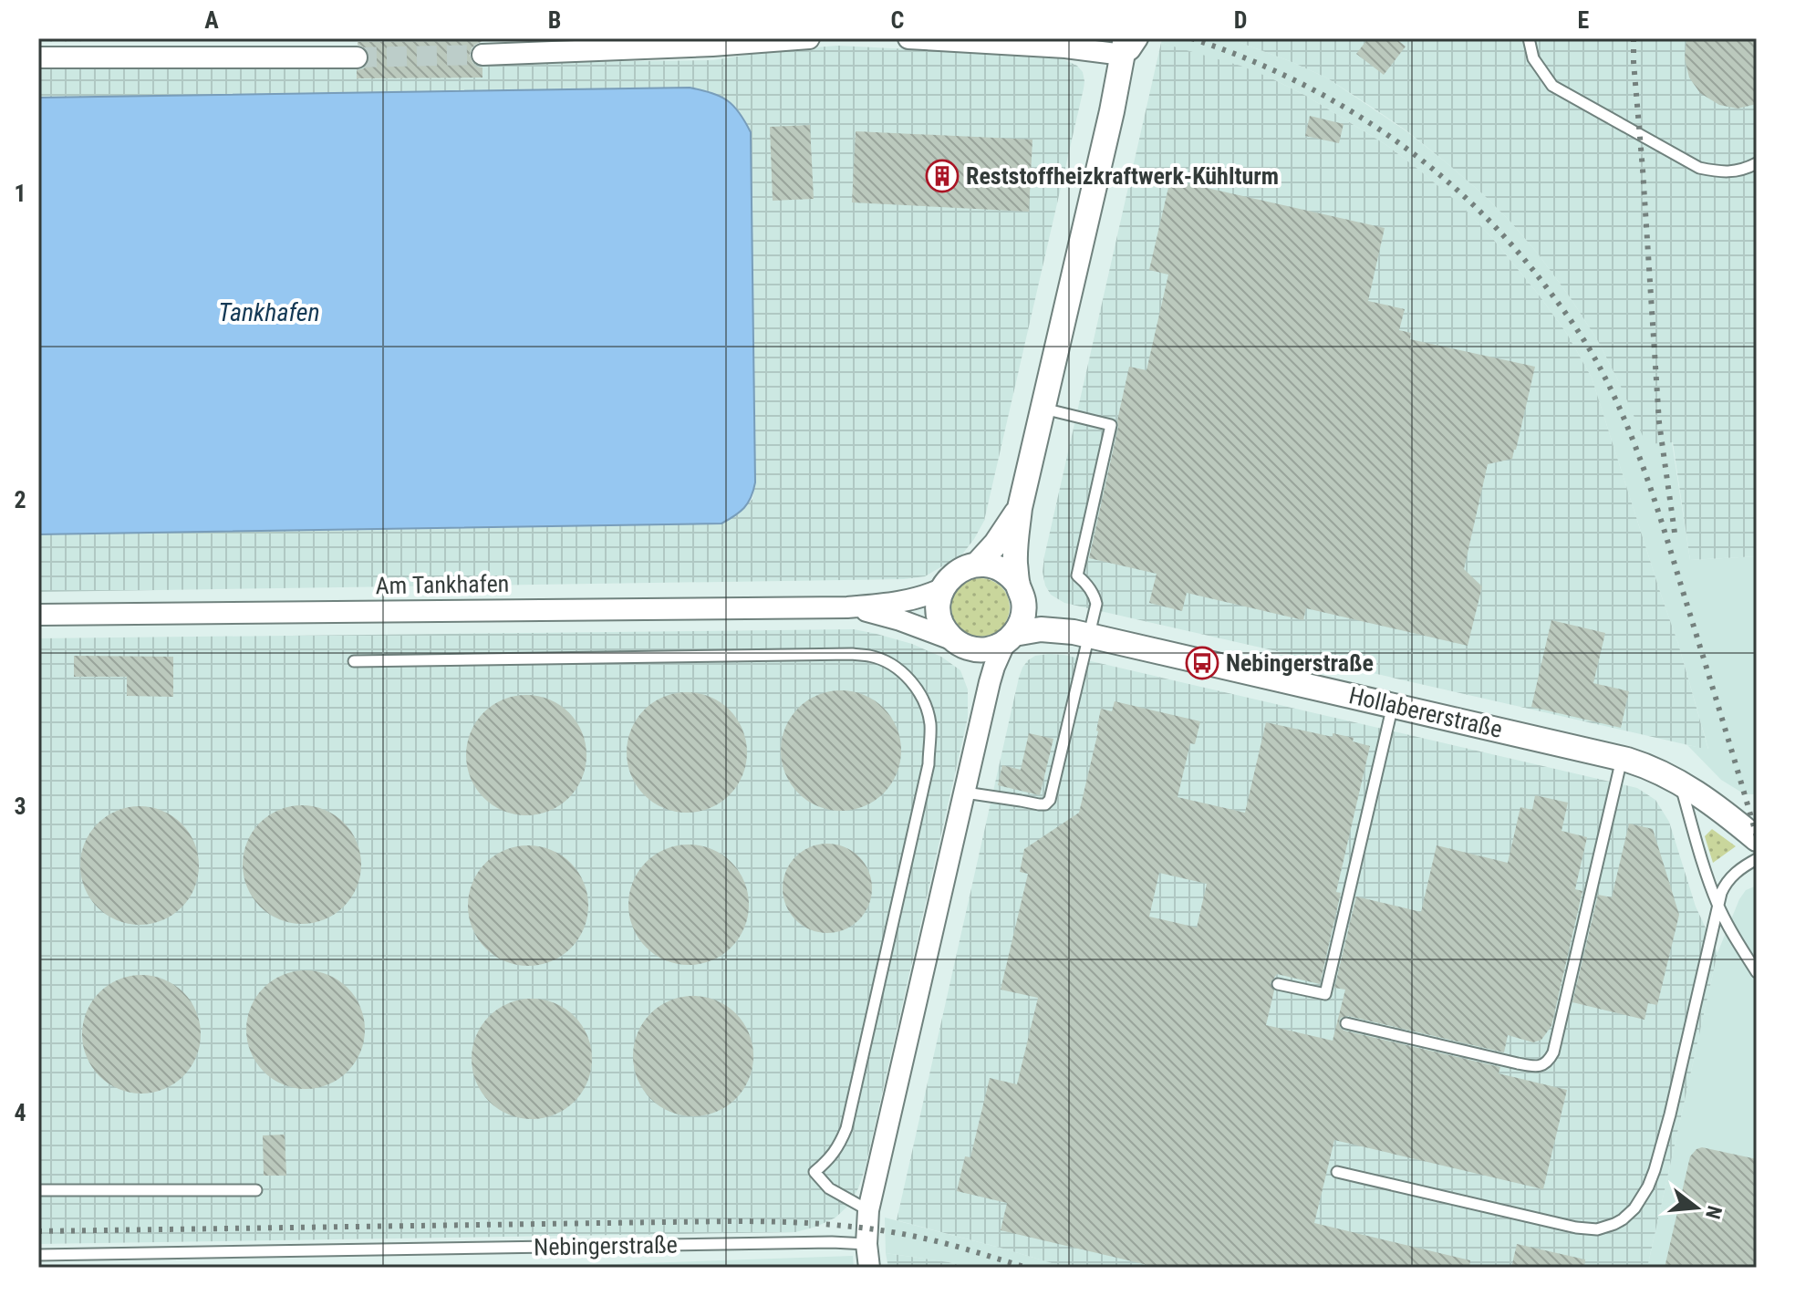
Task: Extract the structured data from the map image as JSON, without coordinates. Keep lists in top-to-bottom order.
{
  "streets": {
    "street": ["Am Tankhafen", "Hollabererstraße"],
    "lane": ["Nebingerstraße"]
  },
  "crossings": [
    ["Am Tankhafen", "Hollabererstraße"]
  ],
  "water": ["Tankhafen"],
  "places": {
    "building": ["Reststoffheizkraftwerk-Kühlturm"],
    "bus stop": ["Nebingerstraße"]
  },
  "north": "right",
  "grid": {
    "columns": [
      "A",
      "B",
      "C",
      "D",
      "E"
    ],
    "rows": [
      "1",
      "2",
      "3",
      "4"
    ]
  }
}
